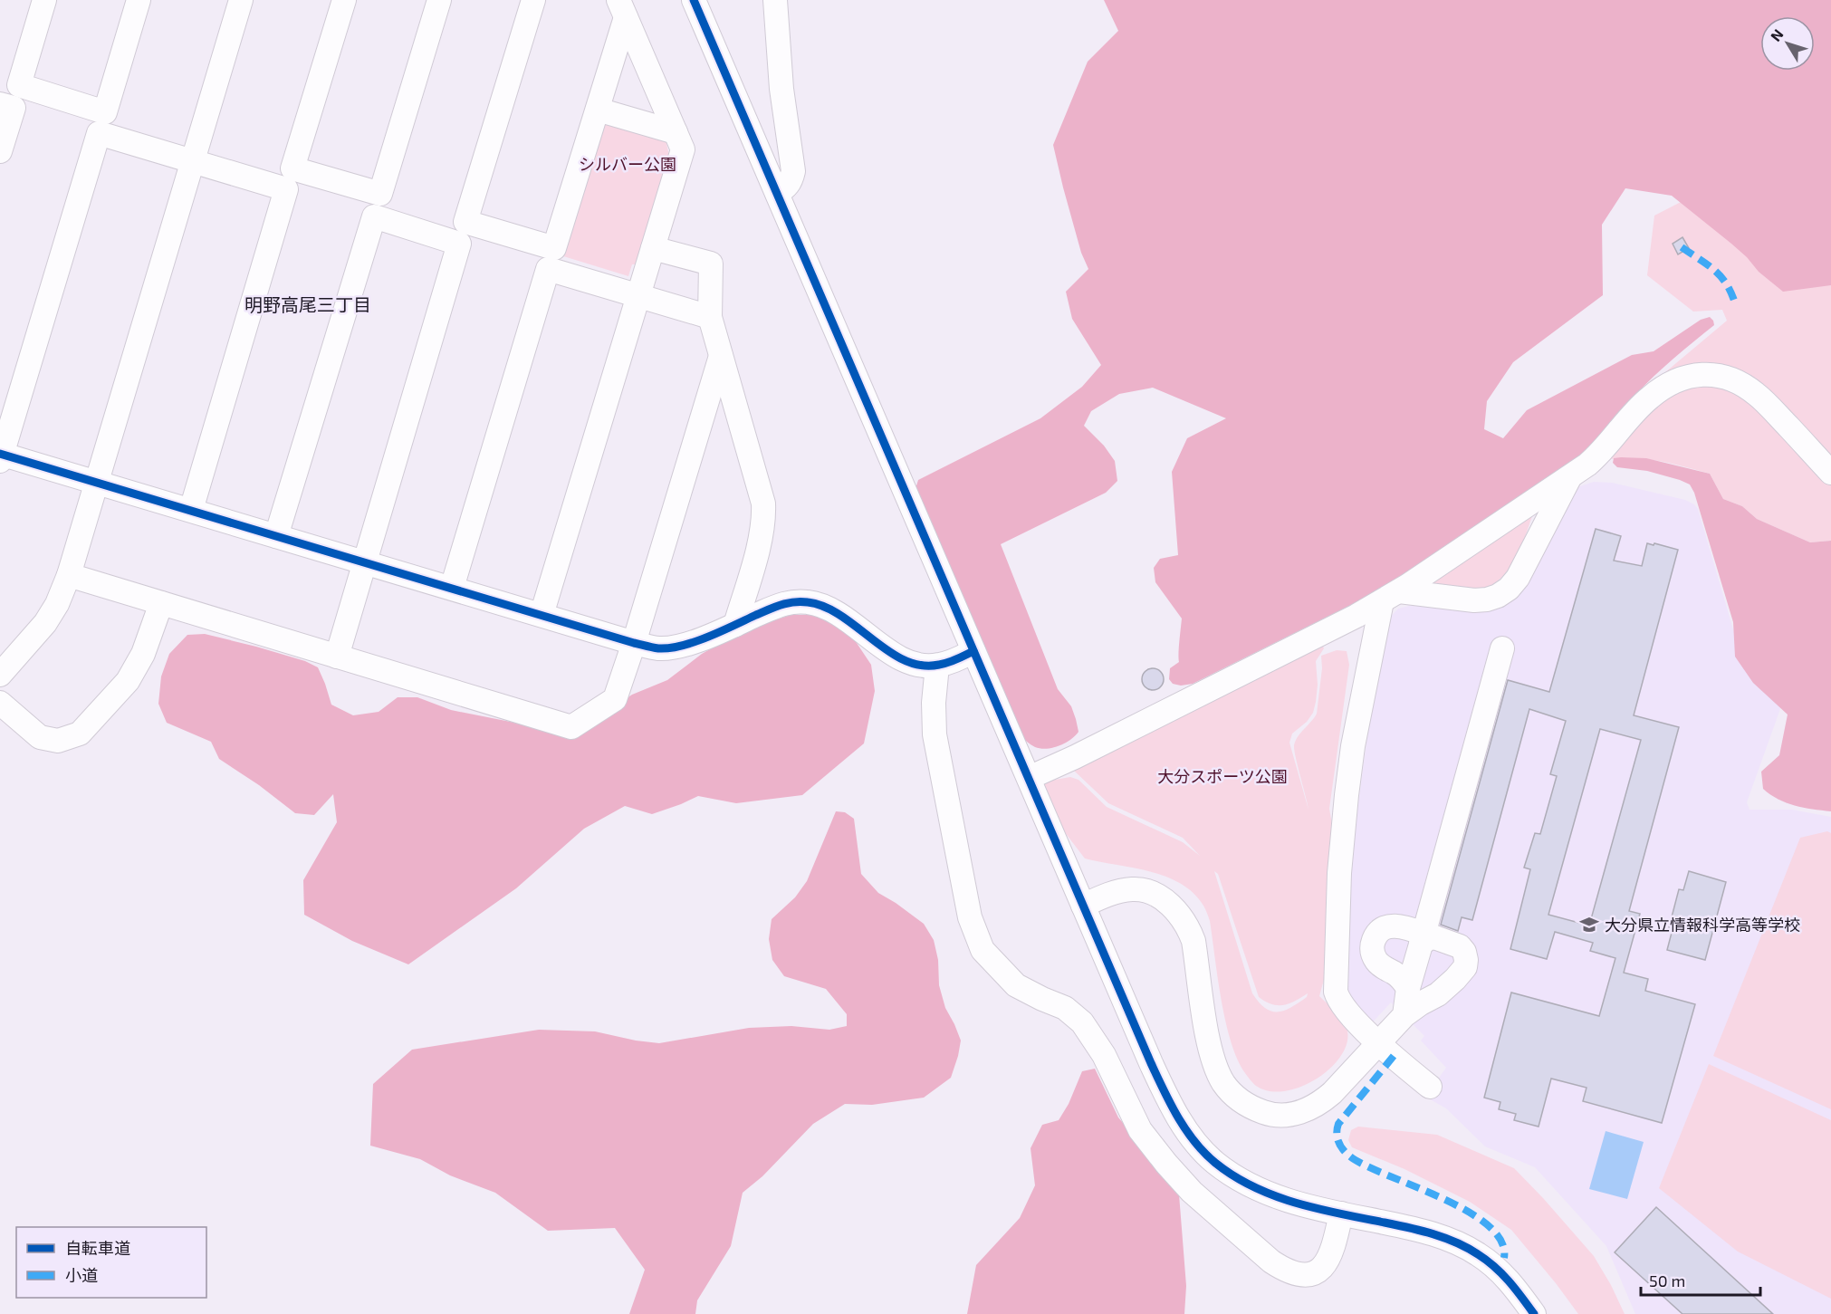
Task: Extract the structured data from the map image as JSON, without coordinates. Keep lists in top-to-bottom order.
{
  "districts": ["明野高尾三丁目"],
  "parks": ["シルバー公園", "大分スポーツ公園"],
  "places": {
    "school or university": ["大分県立情報科学高等学校"]
  },
  "legend": ["自転車道", "小道"],
  "scale_bar": "50 m",
  "north": "top left"
}
